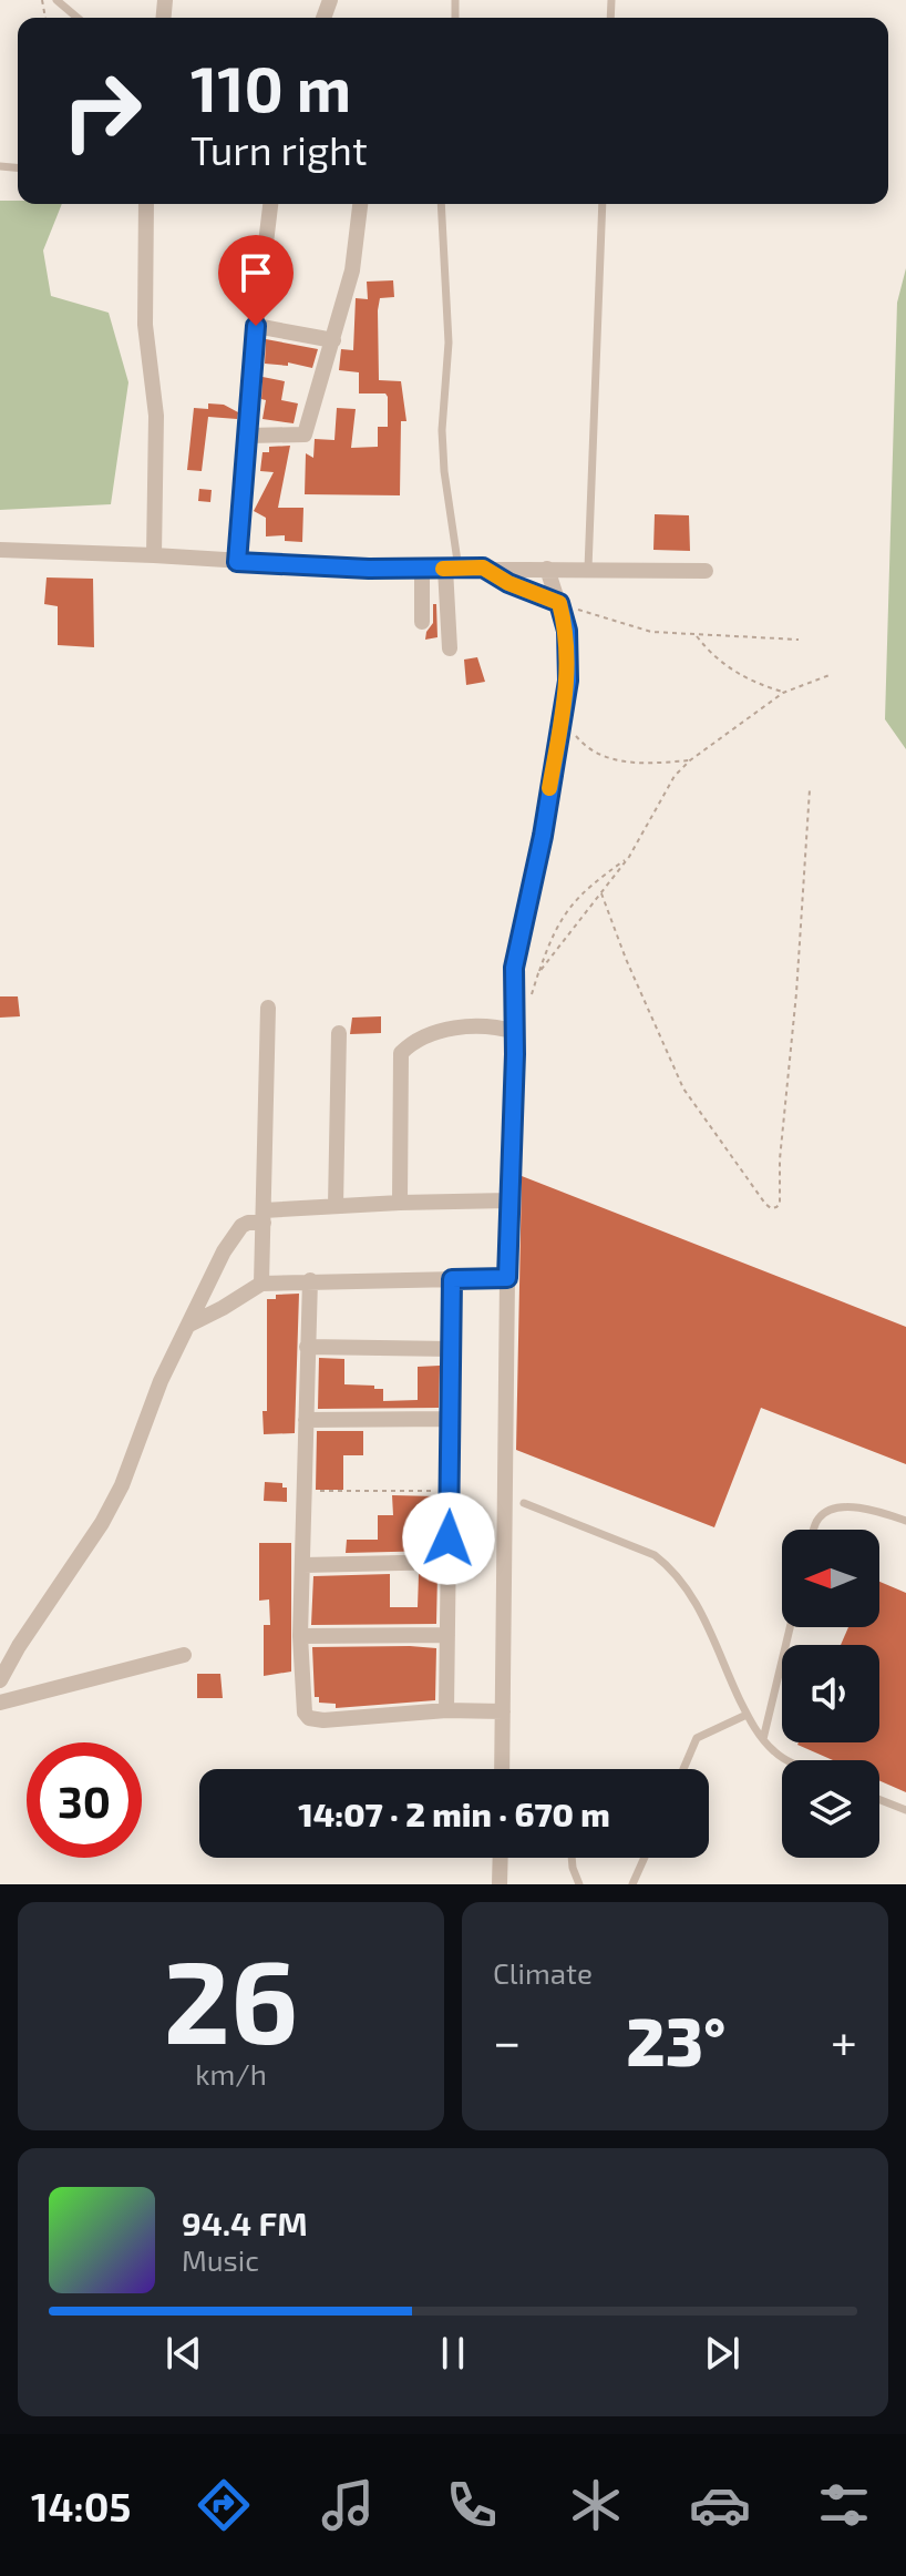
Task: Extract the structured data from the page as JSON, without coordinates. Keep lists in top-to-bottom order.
{
  "north": "left",
  "page": {
    "turn": ["110 m", "Turn right"],
    "limit": "30",
    "trip": "14:07 · 2 min · 670 m",
    "tile": [
      ["26", "km/h"],
      "Climate"
    ],
    "heat": ["−", "23°", "+"],
    "song": ["94.4 FM", "Music"],
    "tabs": "14:05"
  }
}
